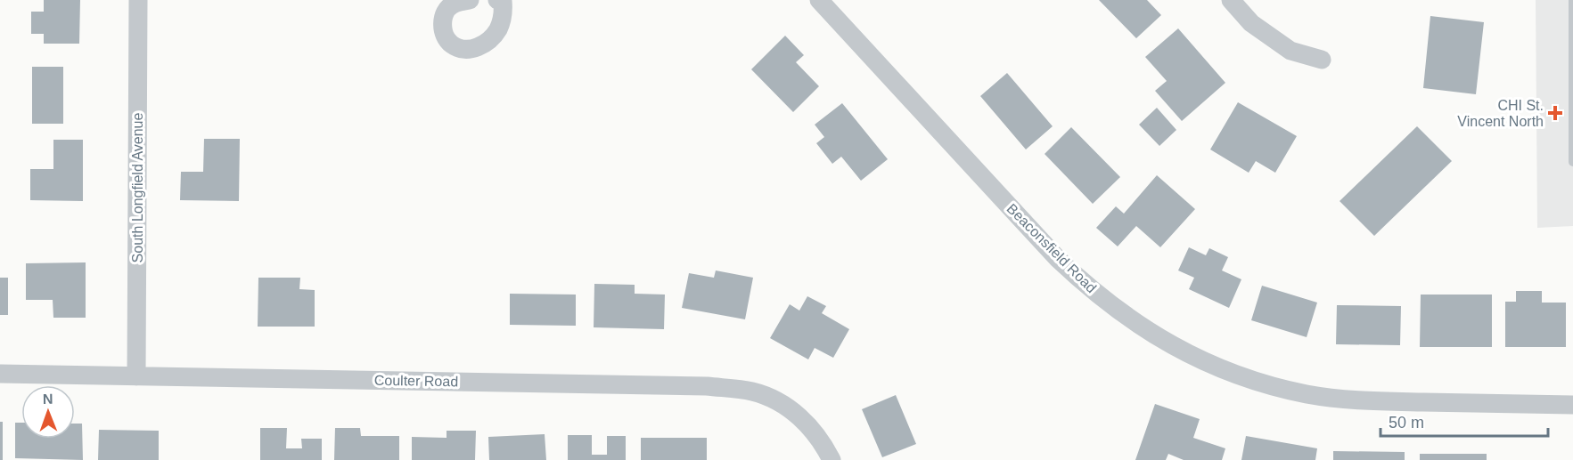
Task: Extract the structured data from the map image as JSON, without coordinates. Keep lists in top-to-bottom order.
{
  "streets": {
    "street": ["South Longfield Avenue", "Beaconsfield Road", "Coulter Road"]
  },
  "crossings": [
    ["South Longfield Avenue", "Coulter Road"]
  ],
  "places": {
    "health": ["CHI St. Vincent North"]
  },
  "scale_bar": "50 m",
  "north": "top"
}
